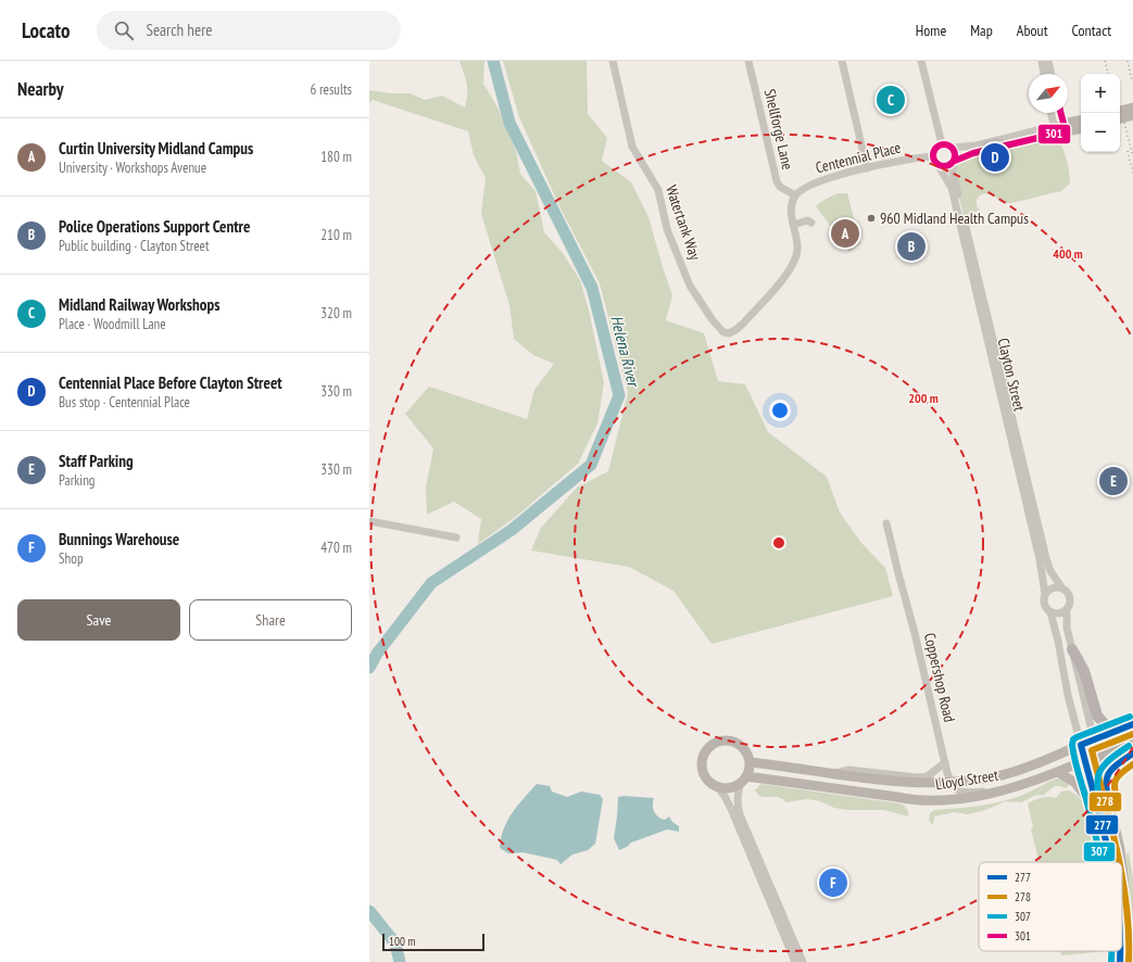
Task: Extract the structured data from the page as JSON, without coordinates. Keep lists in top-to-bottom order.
{
  "streets": {
    "main road": ["Lloyd Street"],
    "street": [
      "Shellforge Lane",
      "Centennial Place",
      "Watertank Way",
      "Clayton Street",
      "Coppershop Road"
    ]
  },
  "crossings": [
    ["Shellforge Lane", "Centennial Place"],
    ["Centennial Place", "Clayton Street"],
    ["Coppershop Road", "Lloyd Street"]
  ],
  "water": ["Helena River"],
  "places": ["960 Midland Health Campus"],
  "lines": [
    "transit line 301",
    "transit line 307",
    "transit line 277",
    "transit line 278"
  ],
  "legend": [
    "277",
    "278",
    "307",
    "301"
  ],
  "scale_bar": "100 m",
  "north": "top right",
  "page": {
    "header": "Locato",
    "search": "Search here",
    "nav": [
      "Home",
      "Map",
      "About",
      "Contact"
    ],
    "heading": ["Nearby", "6 results"],
    "map_buttons": ["+", "−"],
    "pins": [
      "C",
      "D",
      "A",
      "B",
      "E",
      "F"
    ],
    "list": [
      {
        "mark": "A",
        "name": "Curtin University Midland Campus",
        "note": "University · Workshops Avenue",
        "value": "180 m"
      },
      {
        "mark": "B",
        "name": "Police Operations Support Centre",
        "note": "Public building · Clayton Street",
        "value": "210 m"
      },
      {
        "mark": "C",
        "name": "Midland Railway Workshops",
        "note": "Place · Woodmill Lane",
        "value": "320 m"
      },
      {
        "mark": "D",
        "name": "Centennial Place Before Clayton Street",
        "note": "Bus stop · Centennial Place",
        "value": "330 m"
      },
      {
        "mark": "E",
        "name": "Staff Parking",
        "note": "Parking",
        "value": "330 m"
      },
      {
        "mark": "F",
        "name": "Bunnings Warehouse",
        "note": "Shop",
        "value": "470 m"
      }
    ],
    "buttons": ["Save", "Share"],
    "scale": "100 m"
  },
  "rings": ["400 m", "200 m"]
}
